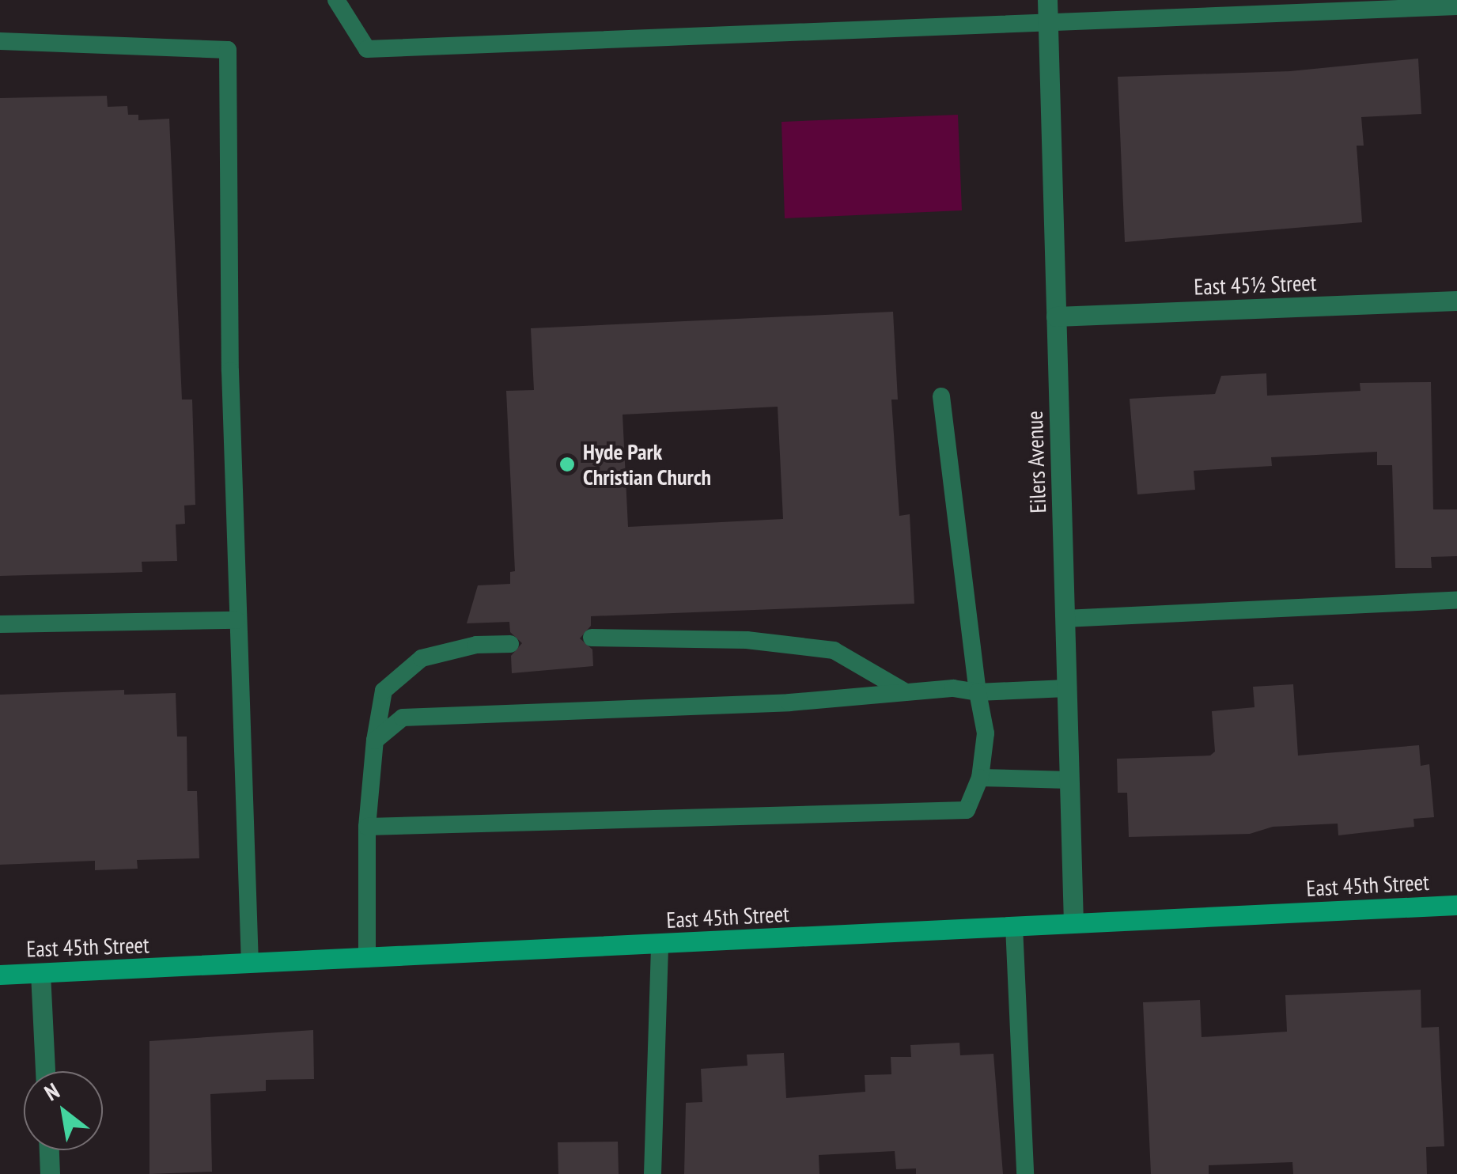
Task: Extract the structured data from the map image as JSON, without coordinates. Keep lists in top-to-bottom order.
{
  "streets": {
    "main road": ["East 45th Street"],
    "street": ["East 45½ Street", "Eilers Avenue"]
  },
  "crossings": [
    ["East 45½ Street", "Eilers Avenue"],
    ["Eilers Avenue", "East 45th Street"]
  ],
  "places": ["Hyde Park Christian Church"],
  "north": "top left"
}
